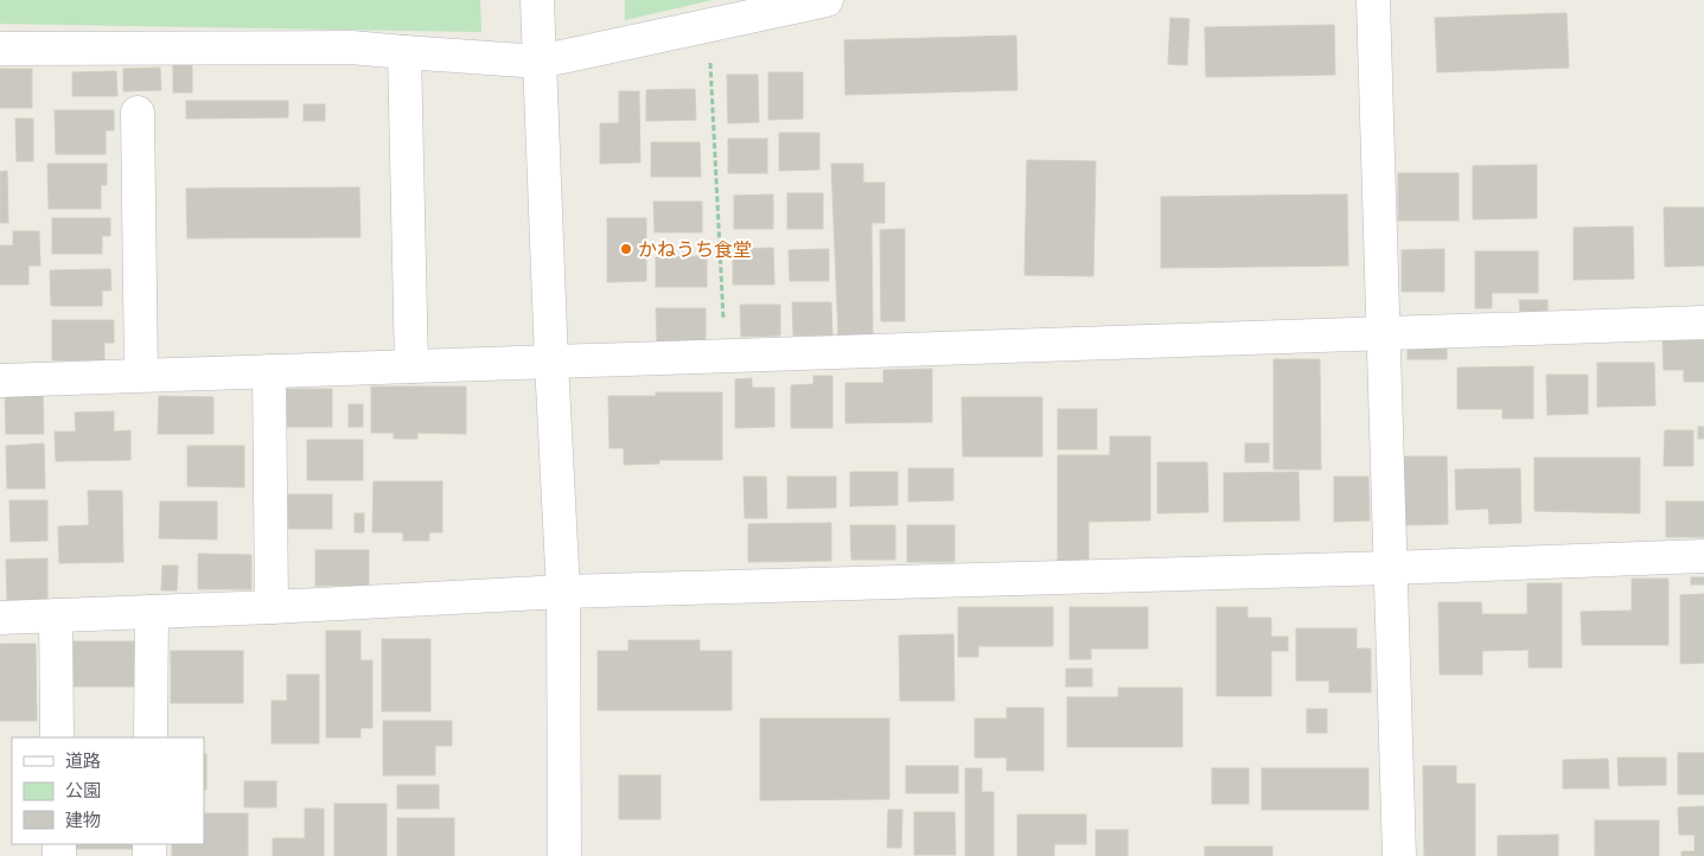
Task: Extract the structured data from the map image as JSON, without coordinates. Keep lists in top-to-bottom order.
{
  "places": ["かねうち食堂"],
  "legend": ["道路", "公園", "建物"]
}
